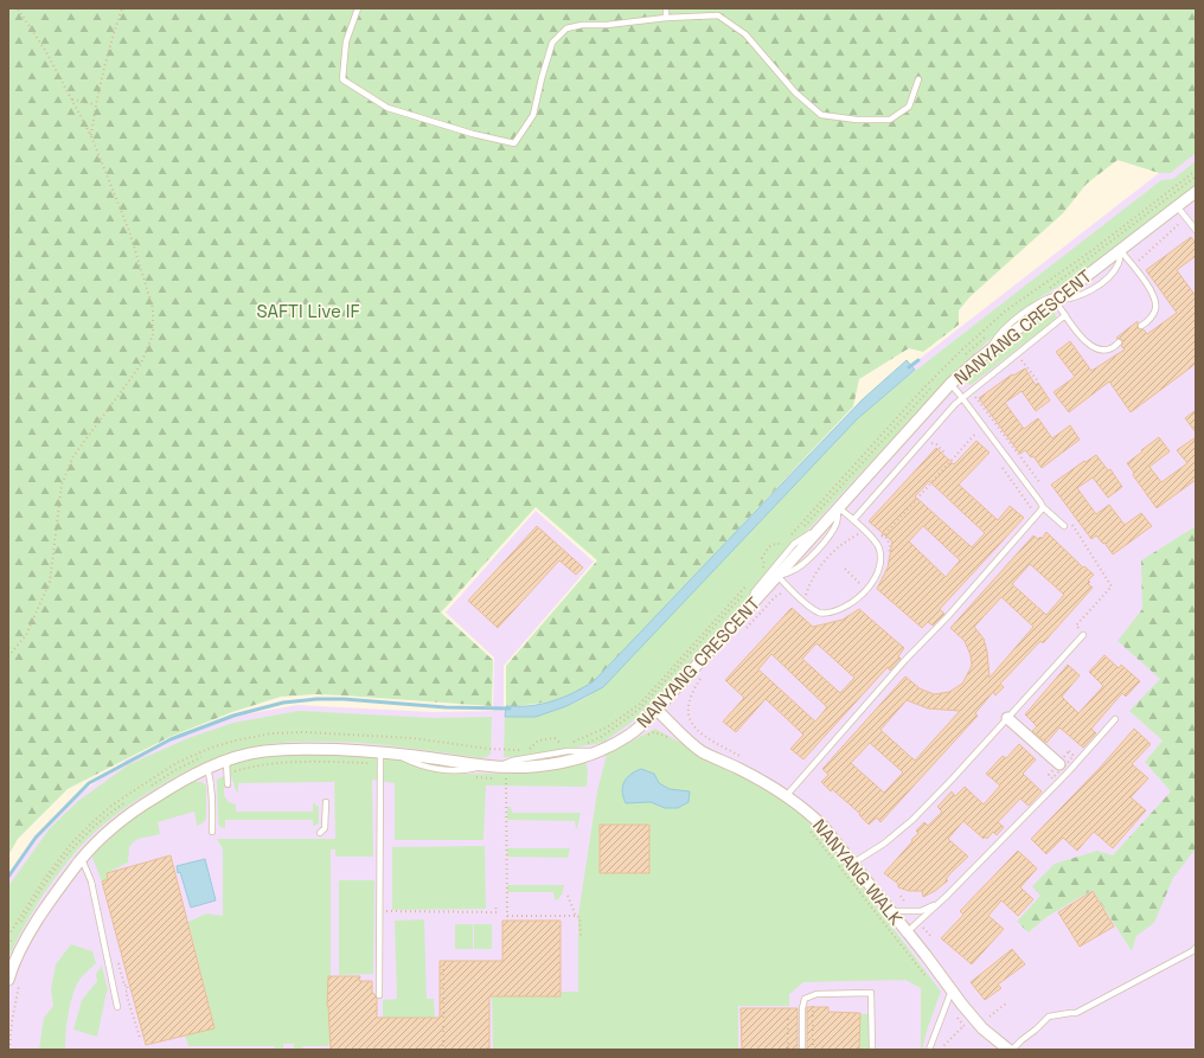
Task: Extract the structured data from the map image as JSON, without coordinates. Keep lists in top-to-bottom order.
{
  "streets": {
    "street": ["NANYANG CRESCENT", "NANYANG WALK"]
  },
  "crossings": [
    ["NANYANG CRESCENT", "NANYANG WALK"]
  ],
  "parks": ["SAFTI Live IF"]
}
